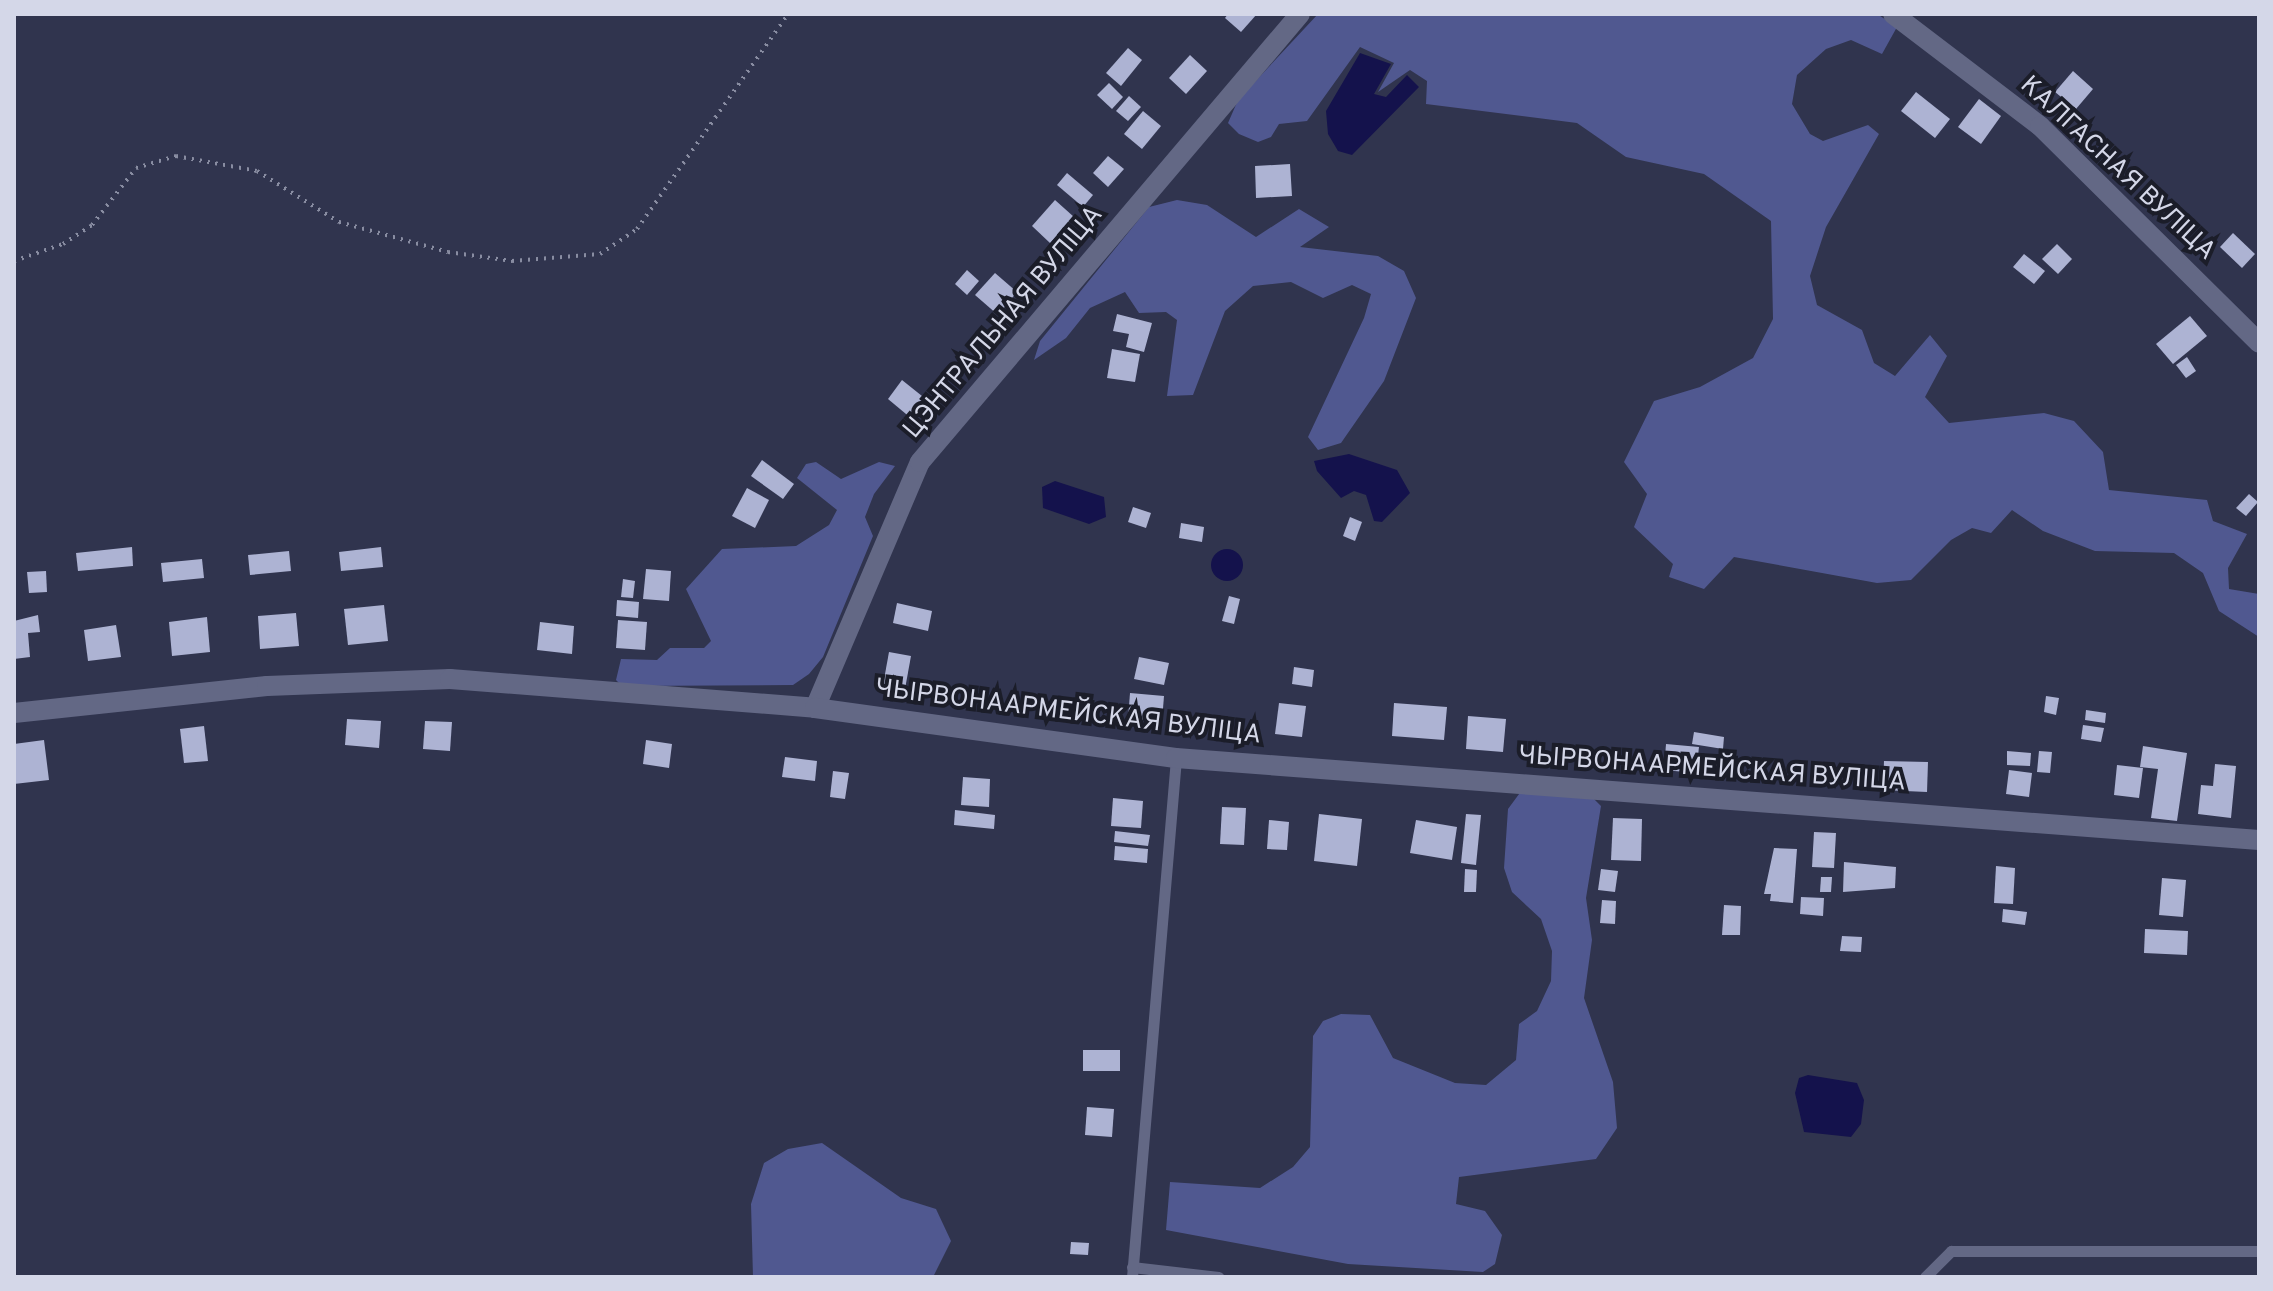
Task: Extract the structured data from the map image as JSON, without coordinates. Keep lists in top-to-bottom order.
{
  "streets": {
    "street": ["КАЛГАСНАЯ ВУЛІЦА", "ЦЭНТРАЛЬНАЯ ВУЛІЦА", "ЧЫРВОНААРМЕЙСКАЯ ВУЛІЦА"]
  },
  "crossings": [
    ["ЦЭНТРАЛЬНАЯ ВУЛІЦА", "ЧЫРВОНААРМЕЙСКАЯ ВУЛІЦА"]
  ]
}
